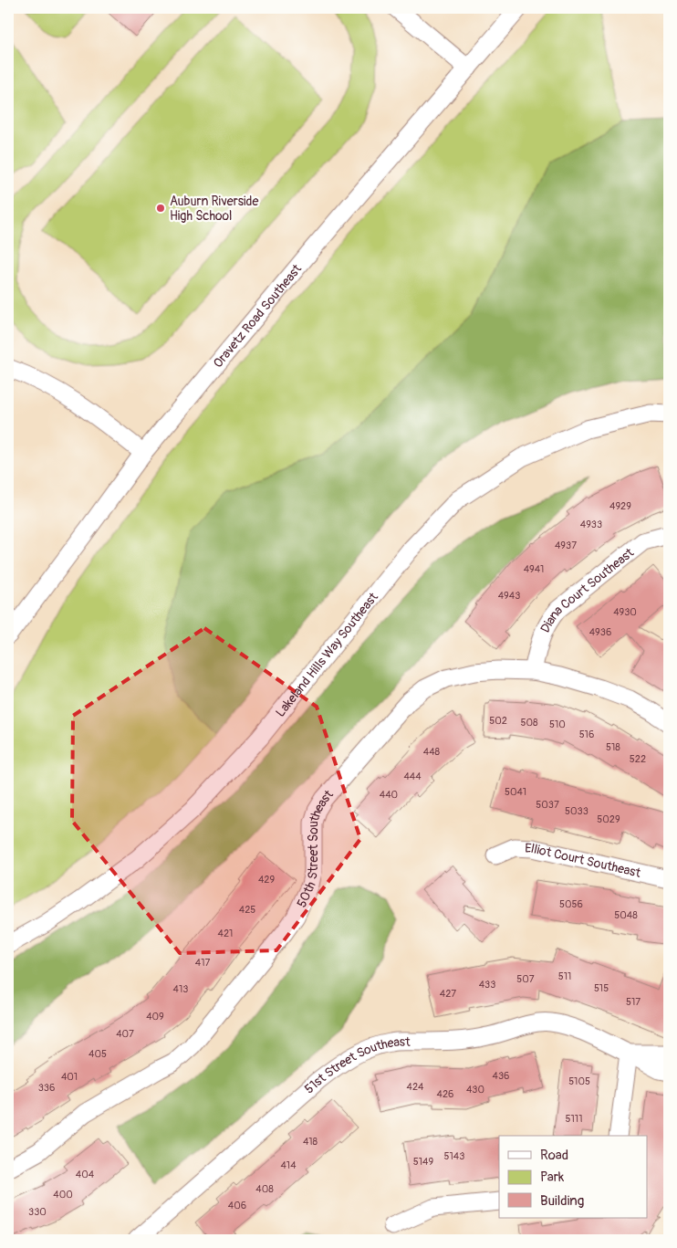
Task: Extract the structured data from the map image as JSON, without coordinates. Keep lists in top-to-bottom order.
{
  "streets": {
    "street": [
      "Oravetz Road Southeast",
      "Diana Court Southeast",
      "Lakeland Hills Way Southeast",
      "50th Street Southeast",
      "Elliot Court Southeast",
      "51st Street Southeast"
    ]
  },
  "crossings": [
    ["Diana Court Southeast", "50th Street Southeast"]
  ],
  "places": ["Auburn Riverside High School"],
  "house_numbers": [
    "4929",
    "4933",
    "4937",
    "4941",
    "4943",
    "4930",
    "4936",
    "502",
    "508",
    "510",
    "516",
    "518",
    "448",
    "522",
    "444",
    "5041",
    "440",
    "5037",
    "5033",
    "5029",
    "429",
    "5056",
    "425",
    "5048",
    "421",
    "417",
    "511",
    "507",
    "433",
    "515",
    "413",
    "427",
    "517",
    "409",
    "407",
    "405",
    "436",
    "401",
    "5105",
    "424",
    "336",
    "430",
    "426",
    "5111",
    "418",
    "5143",
    "5149",
    "414",
    "404",
    "408",
    "400",
    "406",
    "330"
  ],
  "legend": ["Road", "Park", "Building"]
}
